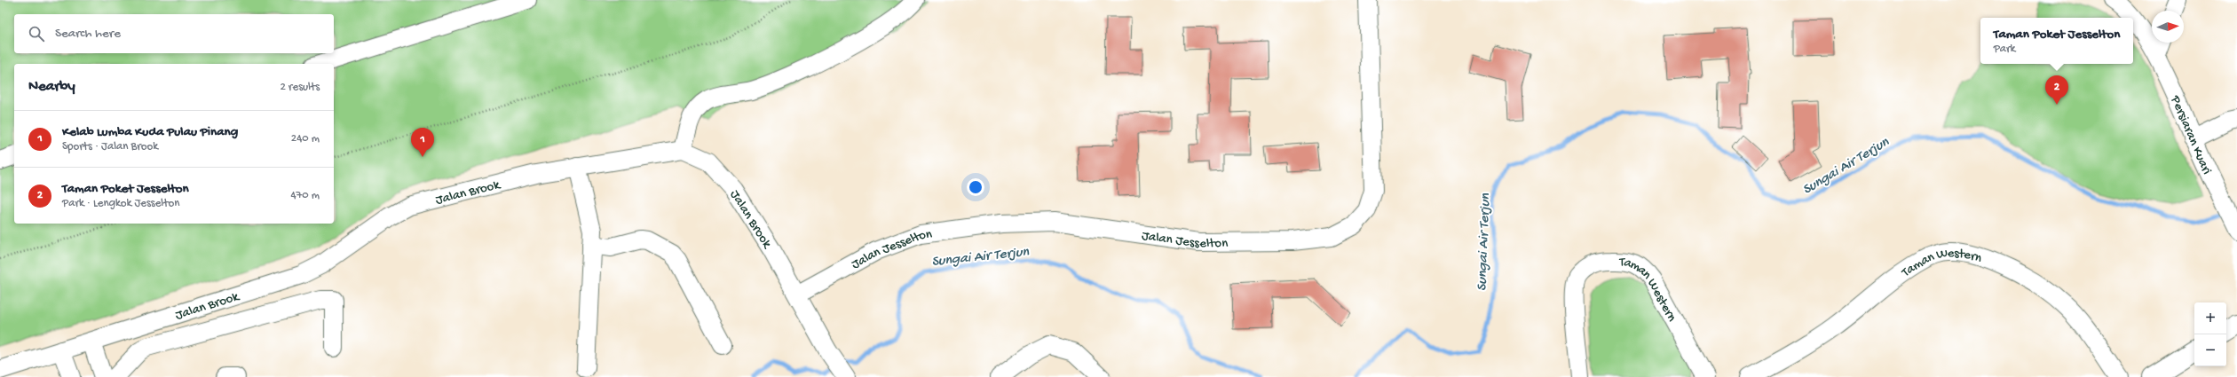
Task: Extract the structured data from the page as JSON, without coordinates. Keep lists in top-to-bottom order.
{
  "streets": {
    "street": [
      "Persiaran Kuari",
      "Jalan Brook",
      "Jalan Jesselton",
      "Taman Western"
    ]
  },
  "crossings": [
    ["Jalan Brook", "Jalan Jesselton"]
  ],
  "water": ["Sungai Air Terjun"],
  "north": "right",
  "page": {
    "search": "Search here",
    "popup": ["Taman Poket Jesselton", "Park"],
    "heading": ["Nearby", "2 results"],
    "pins": ["2", "1"],
    "list": [
      {
        "mark": "1",
        "name": "Kelab Lumba Kuda Pulau Pinang",
        "note": "Sports · Jalan Brook",
        "value": "240 m"
      },
      {
        "mark": "2",
        "name": "Taman Poket Jesselton",
        "note": "Park · Lengkok Jesselton",
        "value": "470 m"
      }
    ],
    "map_buttons": ["+", "−"]
  }
}
